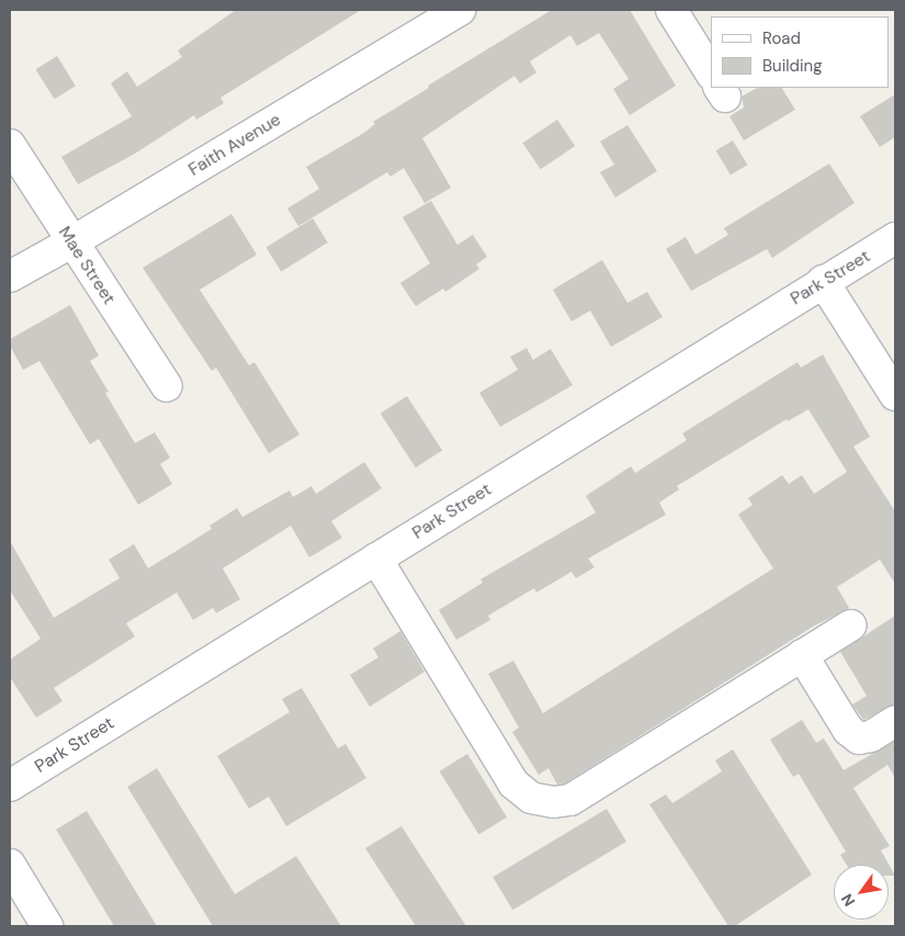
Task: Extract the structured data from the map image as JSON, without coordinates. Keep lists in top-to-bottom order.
{
  "streets": {
    "street": ["Faith Avenue", "Mae Street", "Park Street"]
  },
  "crossings": [
    ["Faith Avenue", "Mae Street"]
  ],
  "legend": ["Road", "Building"],
  "north": "bottom left"
}
